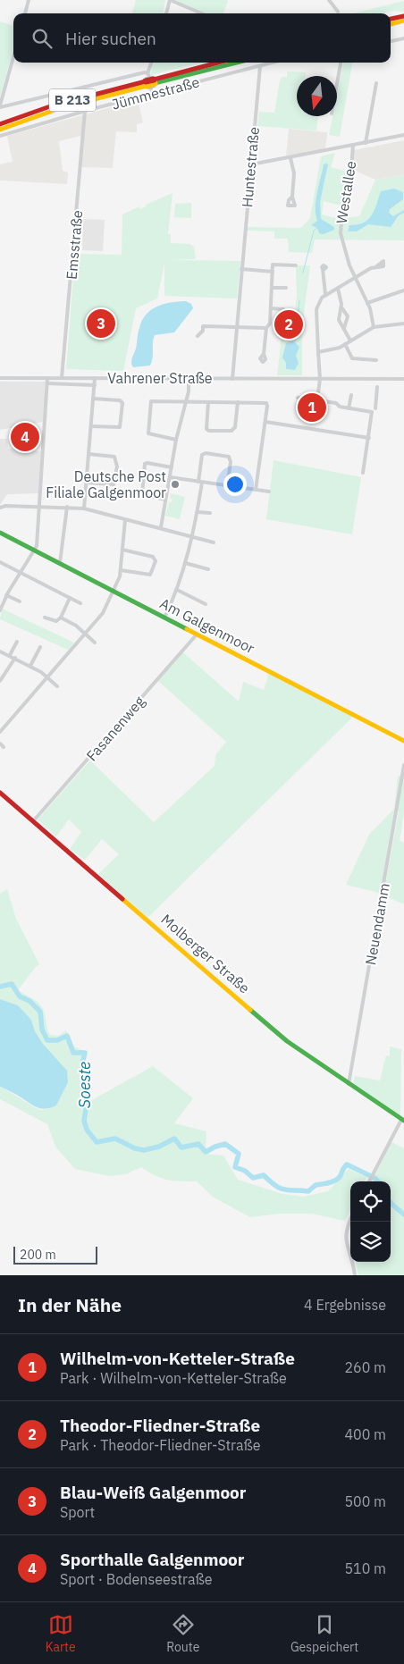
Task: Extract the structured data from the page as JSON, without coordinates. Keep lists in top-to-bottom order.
{
  "streets": {
    "main road": ["B 213", "Am Galgenmoor", "Molberger Straße"],
    "street": [
      "Jümmestraße",
      "Huntestraße",
      "Westallee",
      "Emsstraße",
      "Vahrener Straße",
      "Fasanenweg",
      "Neuendamm"
    ]
  },
  "crossings": [
    ["Jümmestraße", "Huntestraße"],
    ["Jümmestraße", "Emsstraße"],
    ["Huntestraße", "Westallee"],
    ["Huntestraße", "Vahrener Straße"],
    ["Emsstraße", "Vahrener Straße"],
    ["Am Galgenmoor", "Fasanenweg"],
    ["Fasanenweg", "Molberger Straße"],
    ["Neuendamm", "Molberger Straße"]
  ],
  "water": ["Soeste"],
  "places": ["Deutsche Post Filiale Galgenmoor"],
  "scale_bar": "200 m",
  "north": "bottom",
  "page": {
    "search": "Hier suchen",
    "pins": [
      "3",
      "2",
      "1",
      "4"
    ],
    "scale": "200 m",
    "heading": ["In der Nähe", "4 Ergebnisse"],
    "list": [
      {
        "mark": "1",
        "name": "Wilhelm-von-Ketteler-Straße",
        "note": "Park · Wilhelm-von-Ketteler-Straße",
        "value": "260 m"
      },
      {
        "mark": "2",
        "name": "Theodor-Fliedner-Straße",
        "note": "Park · Theodor-Fliedner-Straße",
        "value": "400 m"
      },
      {
        "mark": "3",
        "name": "Blau-Weiß Galgenmoor",
        "note": "Sport",
        "value": "500 m"
      },
      {
        "mark": "4",
        "name": "Sporthalle Galgenmoor",
        "note": "Sport · Bodenseestraße",
        "value": "510 m"
      }
    ],
    "nav": ["Karte", "Route", "Gespeichert"]
  }
}
